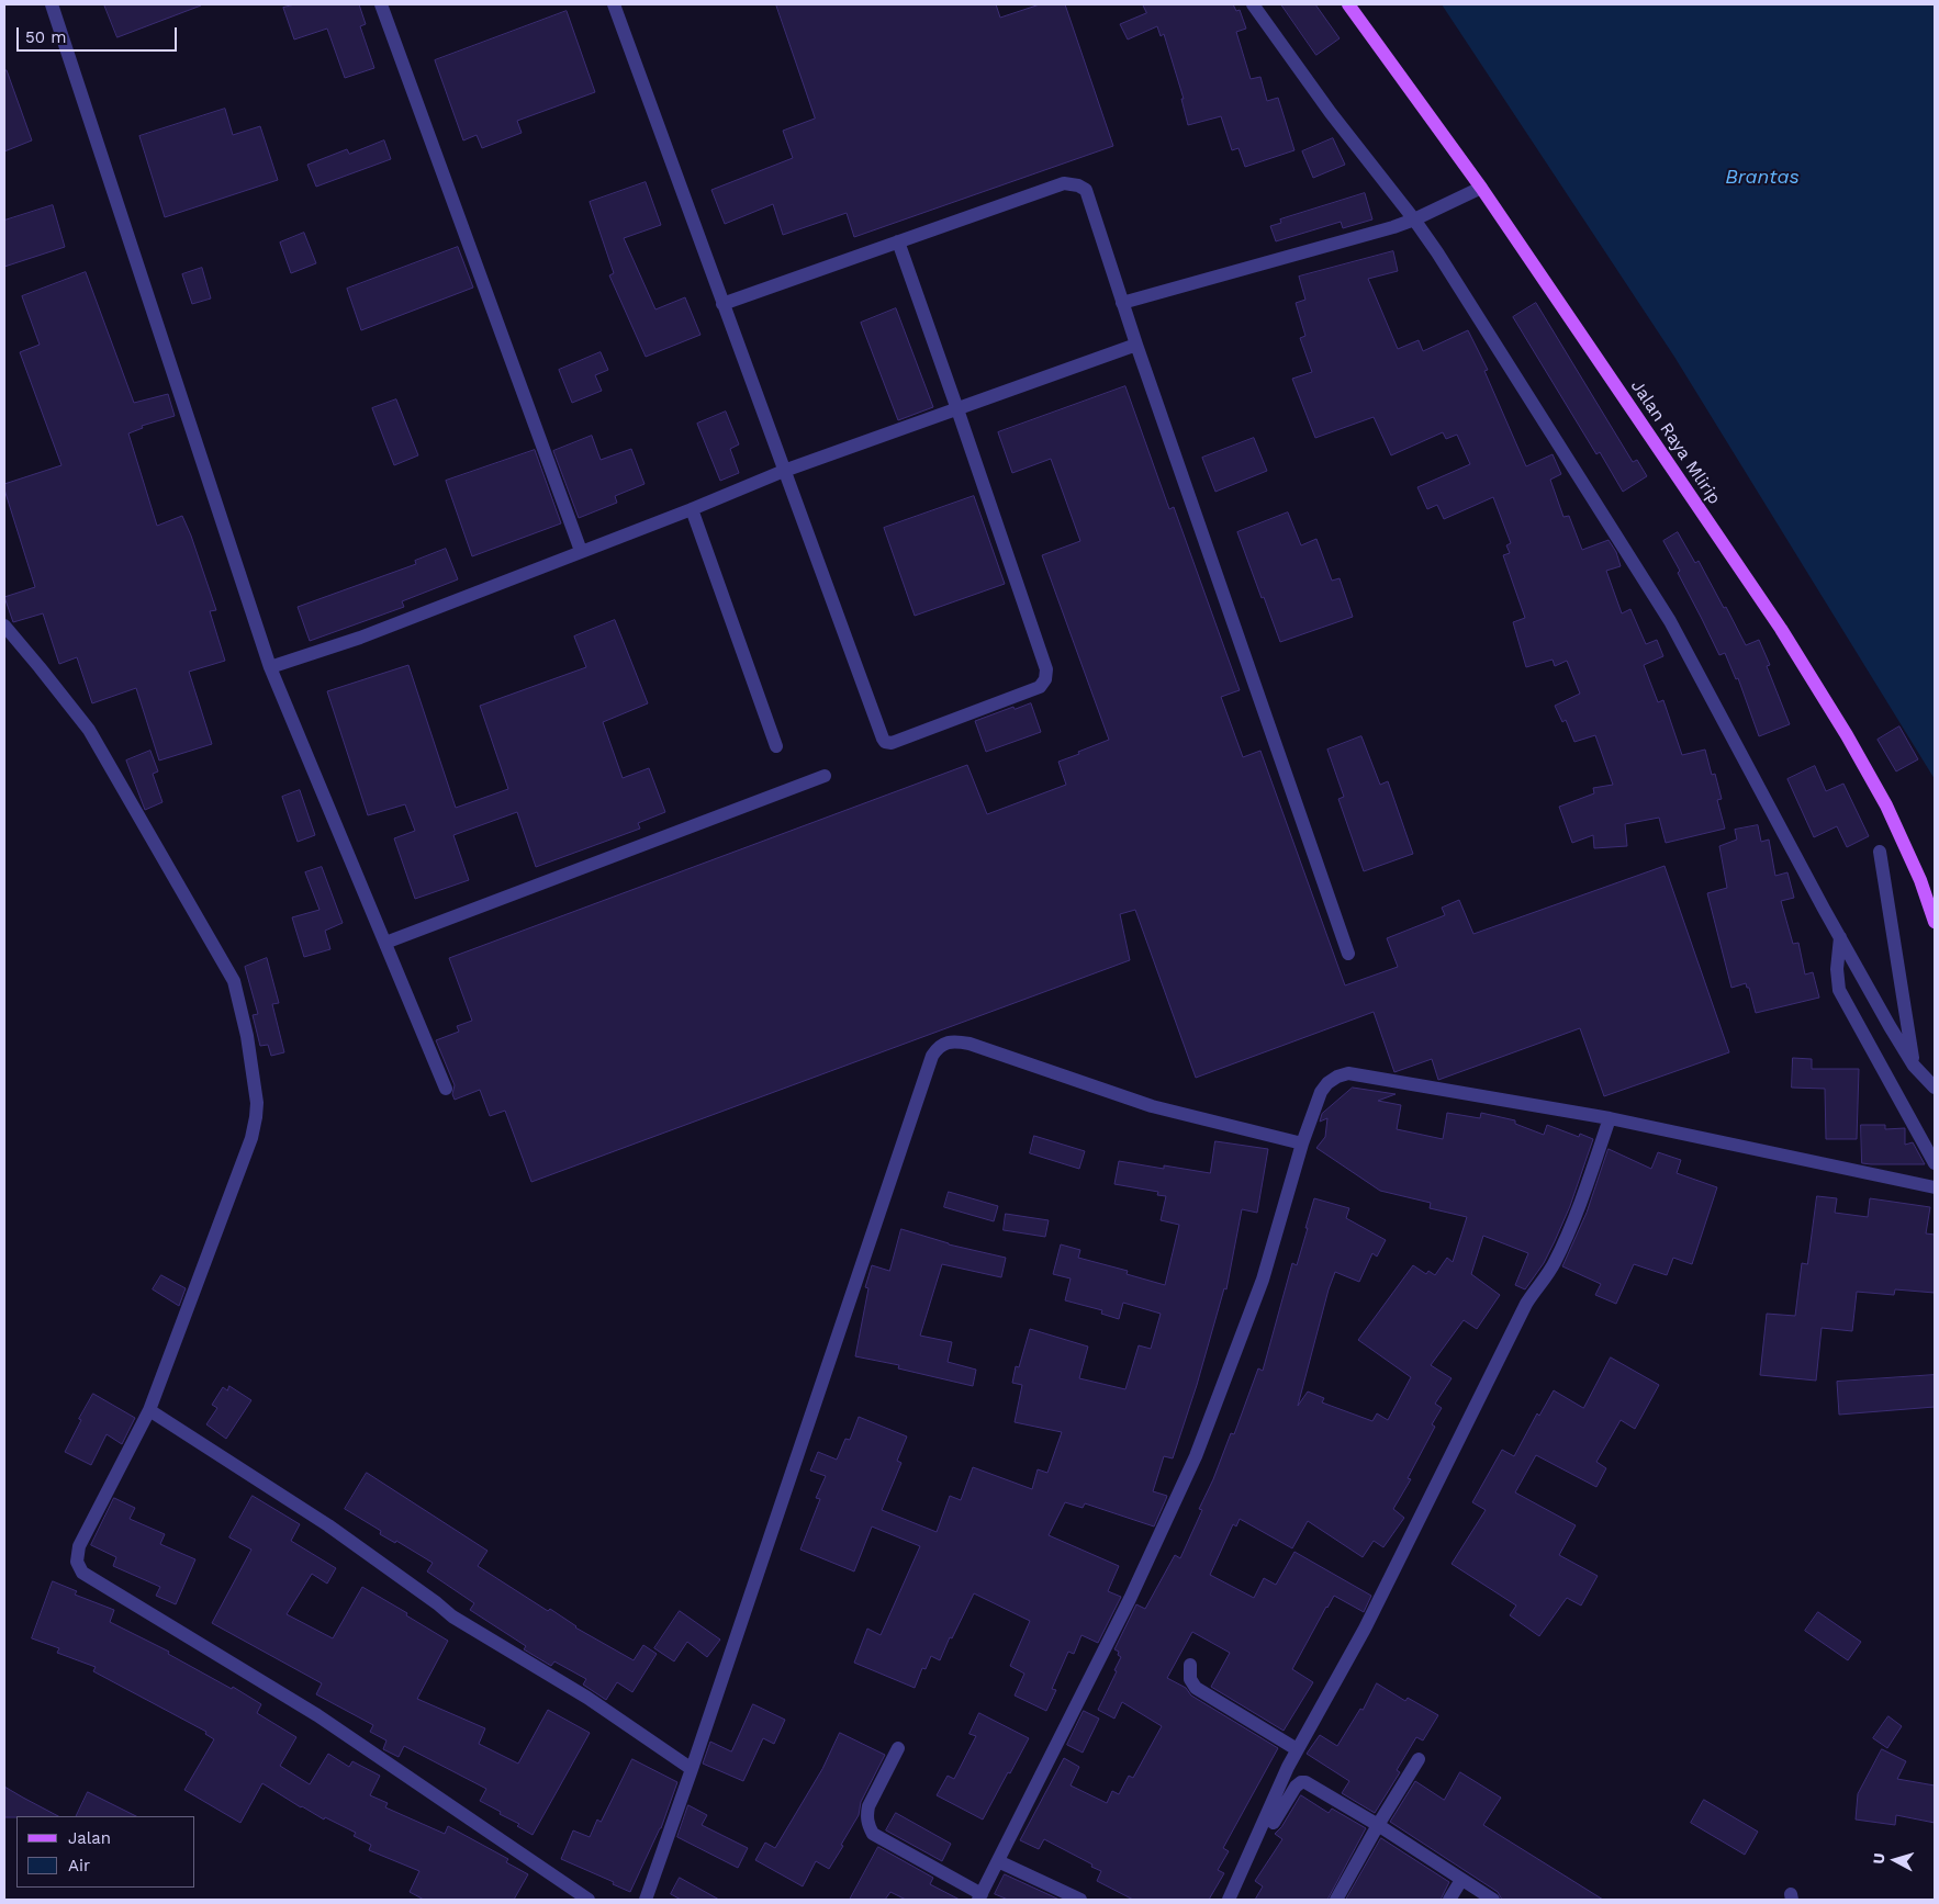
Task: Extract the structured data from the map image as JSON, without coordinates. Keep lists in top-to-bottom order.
{
  "streets": {
    "main road": ["Jalan Raya Mlirip"]
  },
  "water": ["Brantas"],
  "legend": ["Jalan", "Air"],
  "scale_bar": "50 m",
  "north": "left"
}
